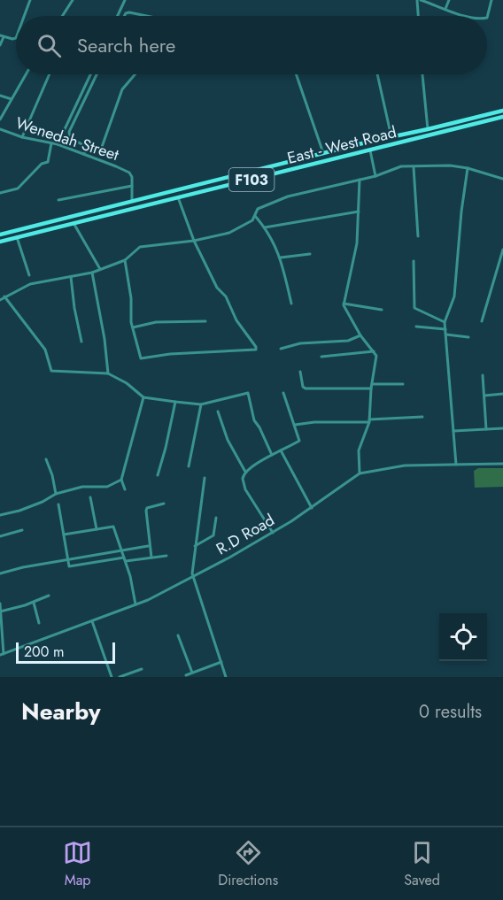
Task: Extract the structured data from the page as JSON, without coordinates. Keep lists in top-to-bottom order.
{
  "streets": {
    "main road": ["East - West Road", "F103"],
    "street": ["Wenedah Street", "R.D Road"]
  },
  "scale_bar": "200 m",
  "page": {
    "search": "Search here",
    "scale": "200 m",
    "heading": ["Nearby", "0 results"],
    "nav": ["Map", "Directions", "Saved"]
  }
}
